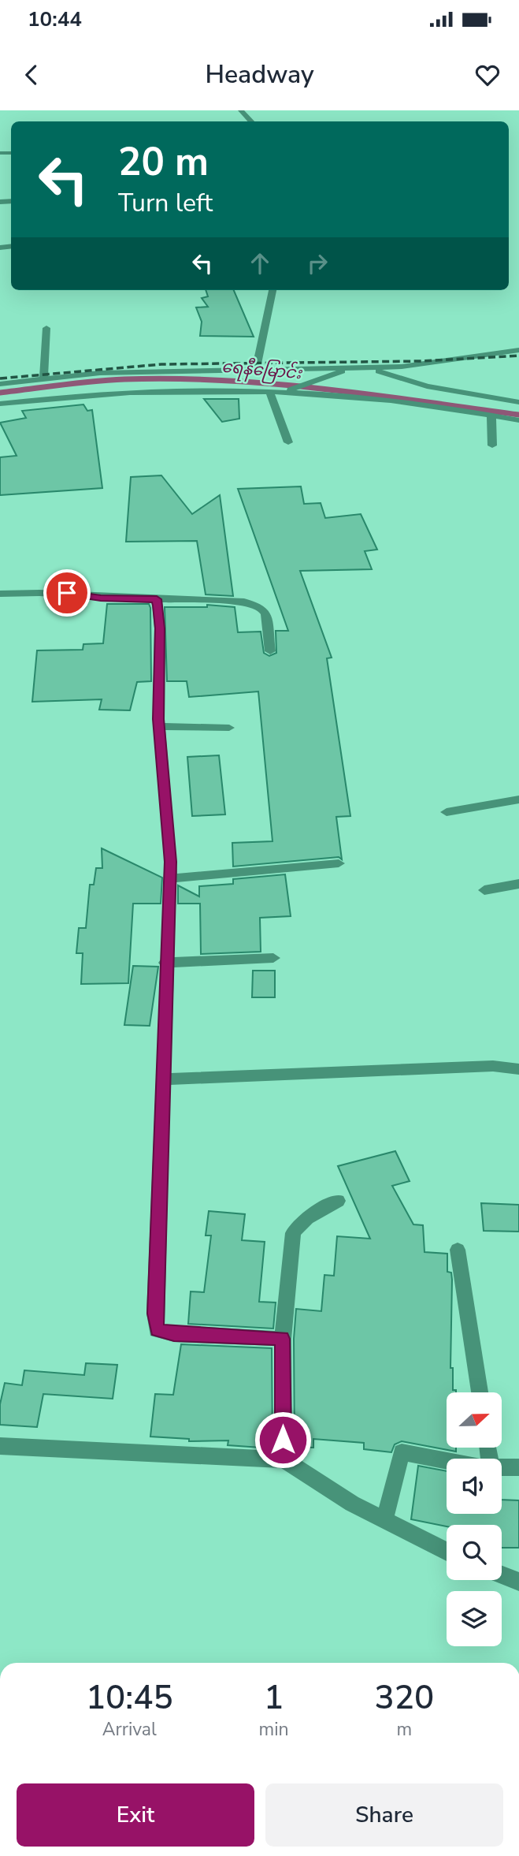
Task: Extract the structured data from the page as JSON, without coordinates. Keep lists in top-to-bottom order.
{
  "water": ["ရေနီမြောင်း"],
  "north": "right",
  "page": {
    "status": "10:44",
    "header": "Headway",
    "turn": ["20 m", "Turn left"],
    "eta": [
      "10:45",
      "Arrival",
      "1",
      "min",
      "320",
      "m"
    ],
    "buttons": ["Exit", "Share"]
  }
}
